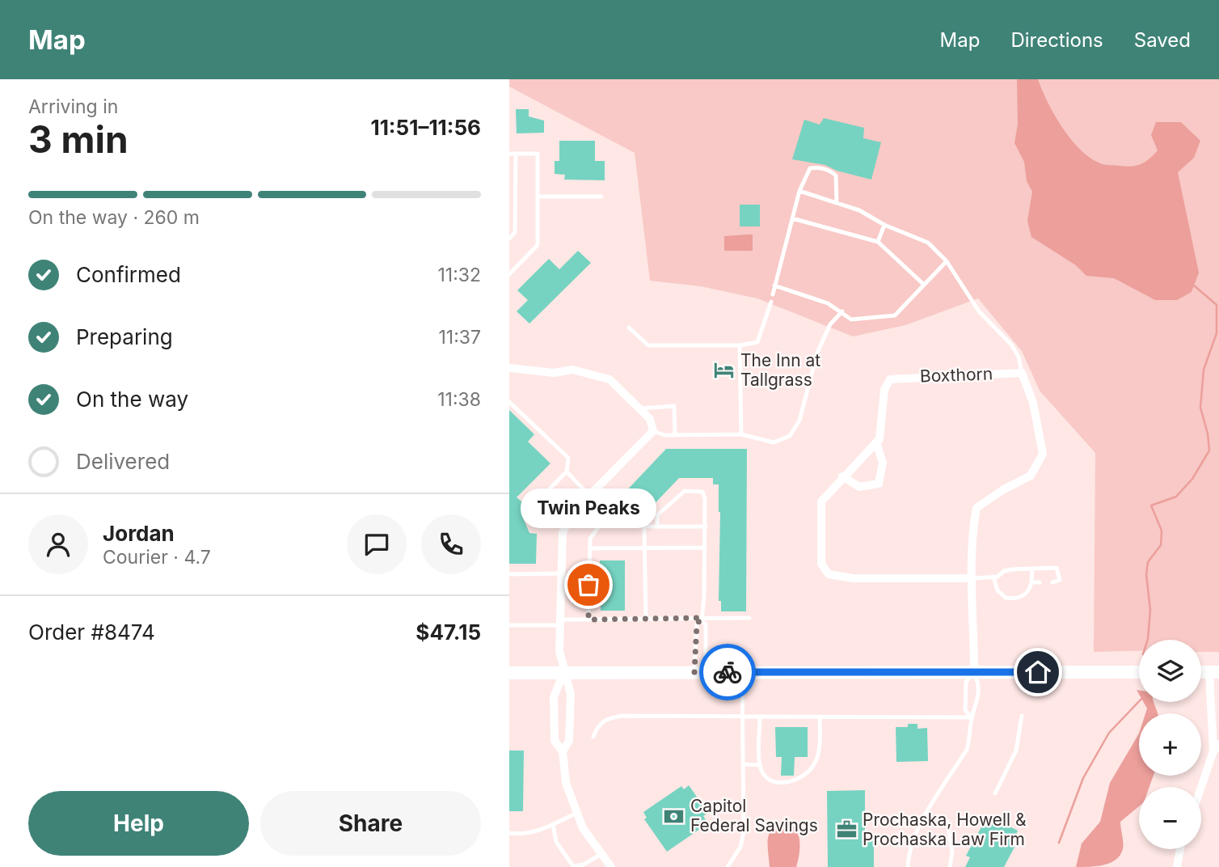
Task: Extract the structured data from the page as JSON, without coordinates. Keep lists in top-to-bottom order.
{
  "streets": {
    "street": ["Boxthorn"]
  },
  "places": {
    "hotel": ["The Inn at Tallgrass"],
    "other": ["Twin Peaks"],
    "bank": ["Capitol Federal Savings"],
    "office": ["Prochaska, Howell & Prochaska Law Firm"]
  },
  "page": {
    "header": "Map",
    "nav": ["Map", "Directions", "Saved"],
    "heading": ["3 min", "Arriving in", "11:51–11:56"],
    "panel": [
      "Jordan",
      "Courier · 4.7",
      "Order #8474",
      "$47.15"
    ],
    "bar": "On the way · 260 m",
    "list": [
      ["Confirmed", "11:32"],
      ["Preparing", "11:37"],
      ["On the way", "11:38"],
      "Delivered"
    ],
    "bubble": "Twin Peaks",
    "map_buttons": ["+", "−"],
    "buttons": ["Help", "Share"]
  }
}
